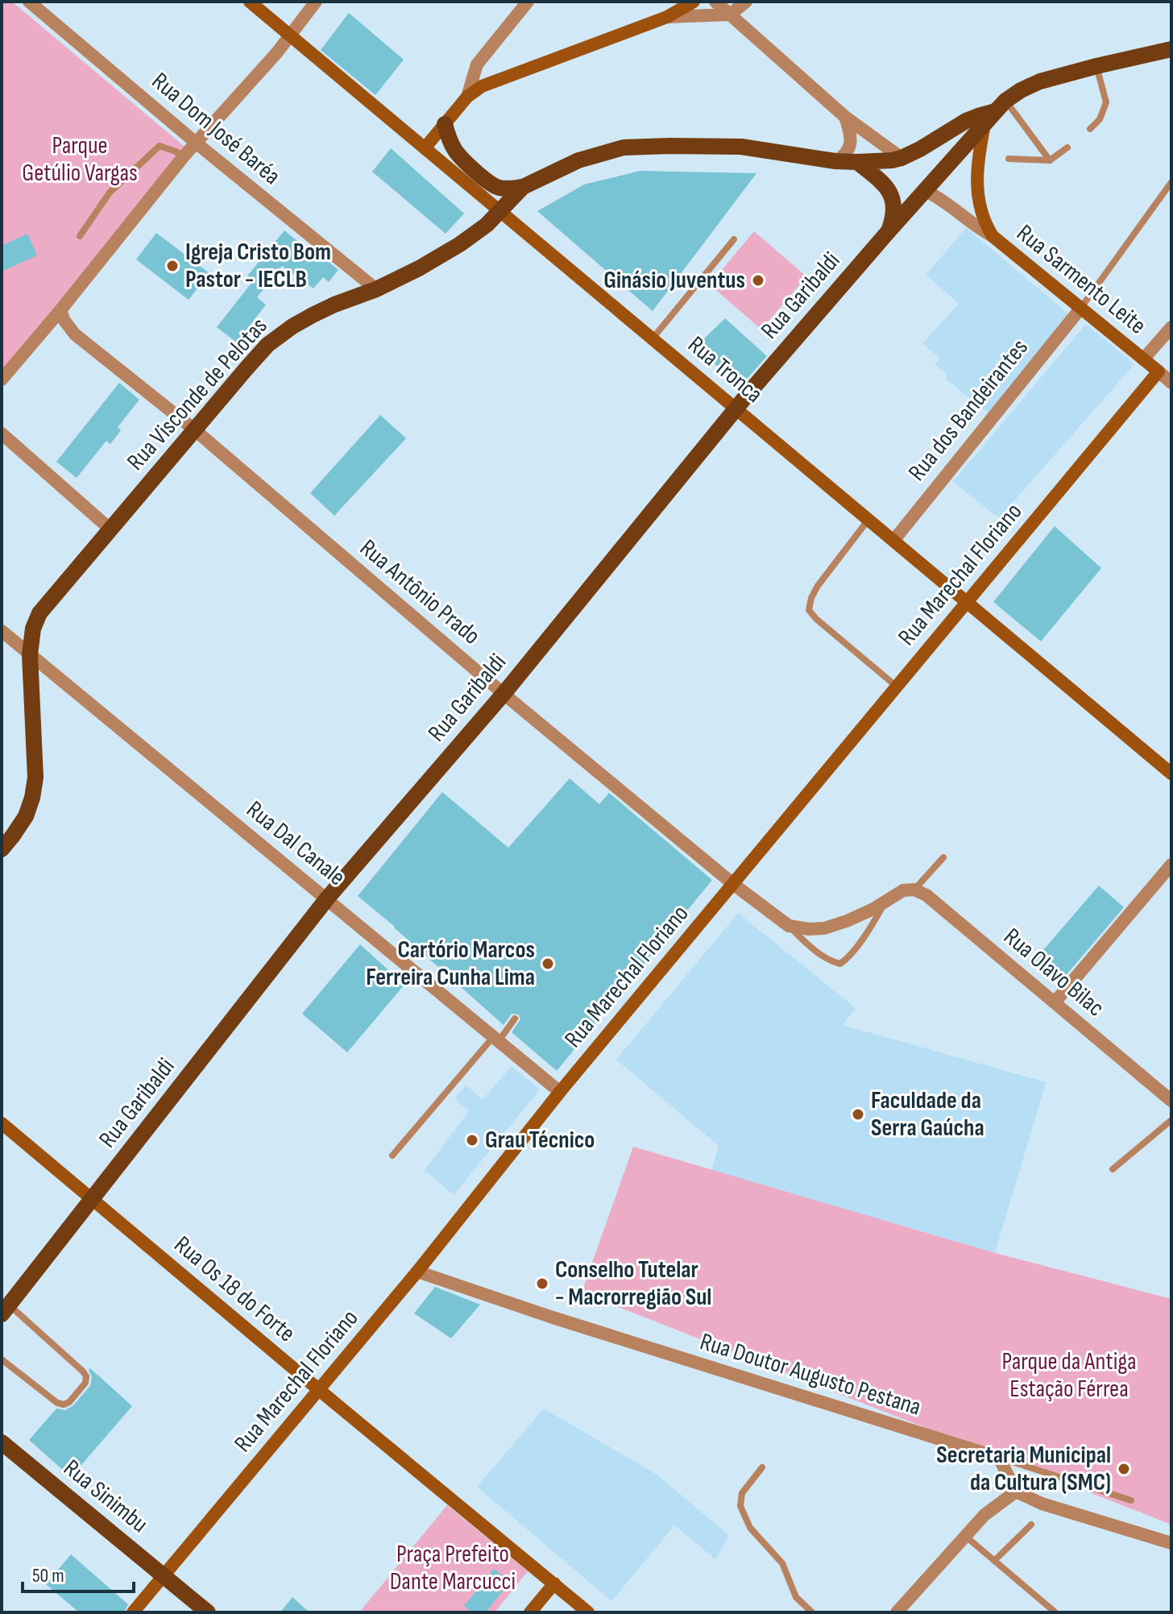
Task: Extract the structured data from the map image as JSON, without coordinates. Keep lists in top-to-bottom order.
{
  "streets": {
    "main road": ["Rua Garibaldi", "Rua Visconde de Pelotas", "Rua Sinimbu"],
    "street": [
      "Rua Dom José Baréa",
      "Rua Sarmento Leite",
      "Rua Tronca",
      "Rua dos Bandeirantes",
      "Rua Marechal Floriano",
      "Rua Antônio Prado",
      "Rua Dal Canale",
      "Rua Olavo Bilac",
      "Rua Os 18 do Forte",
      "Rua Doutor Augusto Pestana"
    ]
  },
  "crossings": [
    ["Rua Dom José Baréa", "Rua Visconde de Pelotas"],
    ["Rua Sarmento Leite", "Rua Garibaldi"],
    ["Rua Sarmento Leite", "Rua Visconde de Pelotas"],
    ["Rua Sarmento Leite", "Rua dos Bandeirantes"],
    ["Rua Sarmento Leite", "Rua Marechal Floriano"],
    ["Rua Garibaldi", "Rua Tronca"],
    ["Rua Garibaldi", "Rua Visconde de Pelotas"],
    ["Rua Garibaldi", "Rua Antônio Prado"],
    ["Rua Garibaldi", "Rua Dal Canale"],
    ["Rua Garibaldi", "Rua Os 18 do Forte"],
    ["Rua Tronca", "Rua Visconde de Pelotas"],
    ["Rua Tronca", "Rua dos Bandeirantes"],
    ["Rua Tronca", "Rua Marechal Floriano"],
    ["Rua Visconde de Pelotas", "Rua Antônio Prado"],
    ["Rua Visconde de Pelotas", "Rua Dal Canale"],
    ["Rua Marechal Floriano", "Rua Antônio Prado"],
    ["Rua Marechal Floriano", "Rua Dal Canale"],
    ["Rua Marechal Floriano", "Rua Os 18 do Forte"],
    ["Rua Marechal Floriano", "Rua Doutor Augusto Pestana"],
    ["Rua Marechal Floriano", "Rua Sinimbu"],
    ["Rua Antônio Prado", "Rua Olavo Bilac"]
  ],
  "parks": ["Parque Getúlio Vargas", "Parque da Antiga Estação Férrea", "Praça Prefeito Dante Marcucci"],
  "places": [
    "Igreja Cristo Bom Pastor - IECLB",
    "Ginásio Juventus",
    "Cartório Marcos Ferreira Cunha Lima",
    "Faculdade da Serra Gaúcha",
    "Grau Técnico",
    "Conselho Tutelar - Macrorregião Sul",
    "Secretaria Municipal da Cultura (SMC)"
  ],
  "scale_bar": "50 m"
}
